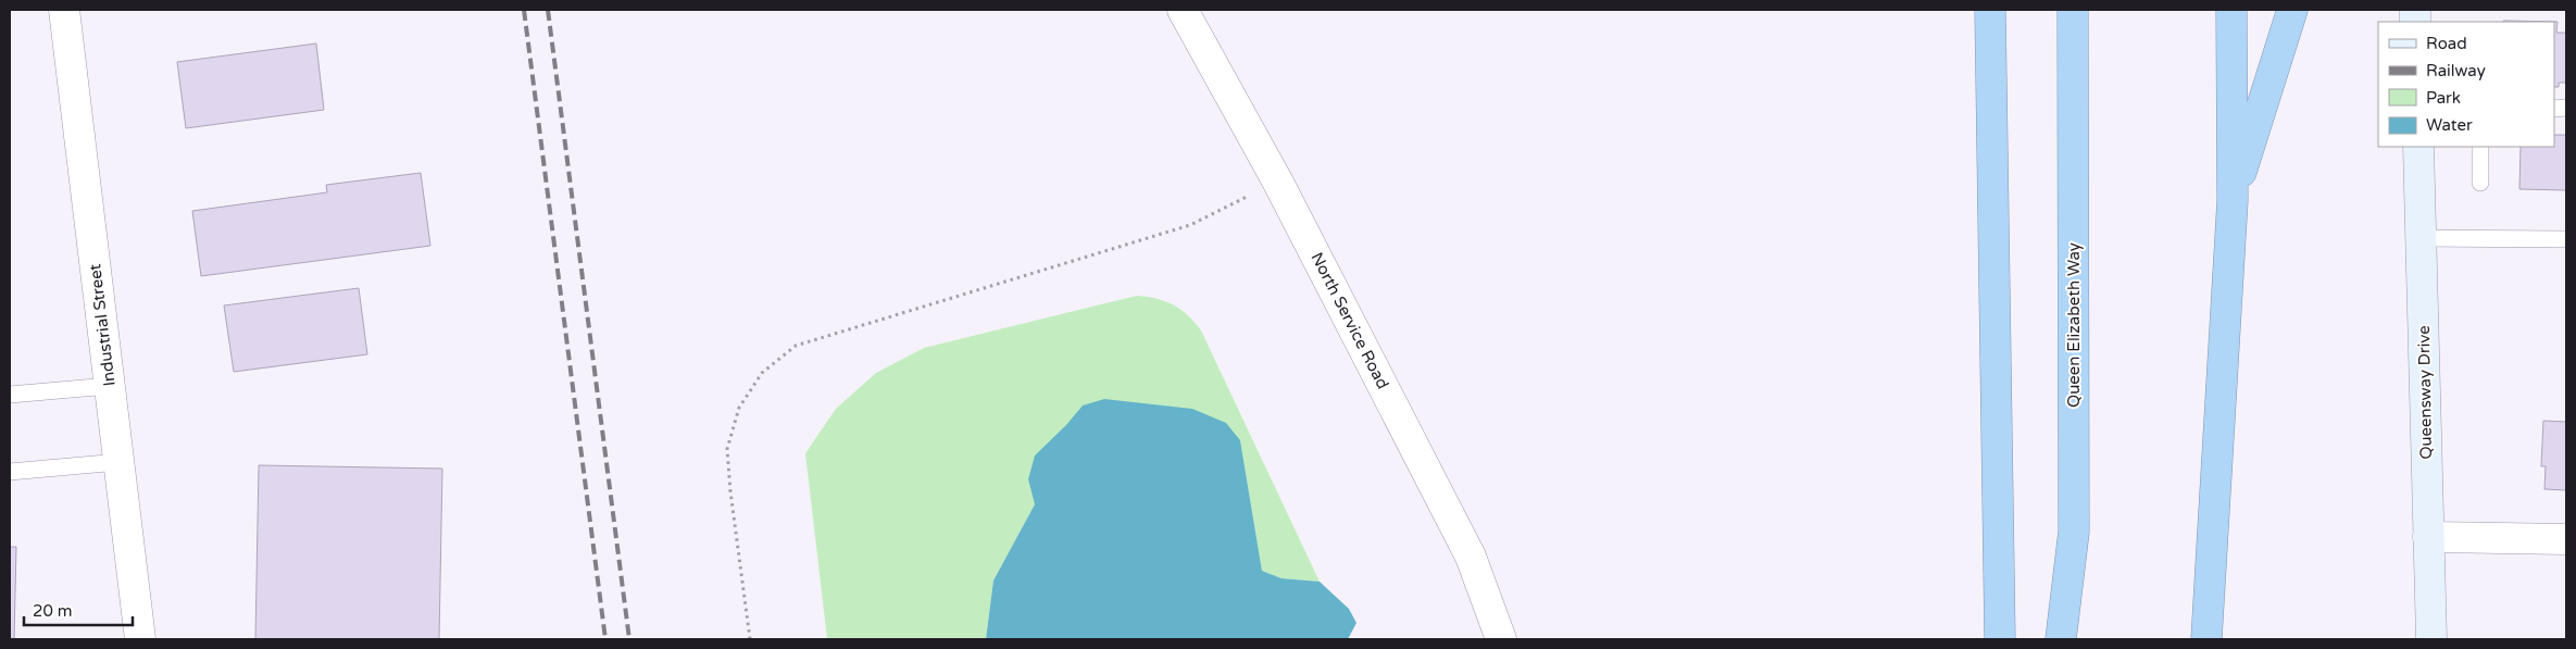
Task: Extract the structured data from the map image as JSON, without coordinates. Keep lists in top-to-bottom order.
{
  "streets": {
    "highway": ["Queen Elizabeth Way"],
    "main road": ["Queensway Drive"],
    "street": ["North Service Road", "Industrial Street"]
  },
  "legend": [
    "Road",
    "Railway",
    "Park",
    "Water"
  ],
  "scale_bar": "20 m"
}
